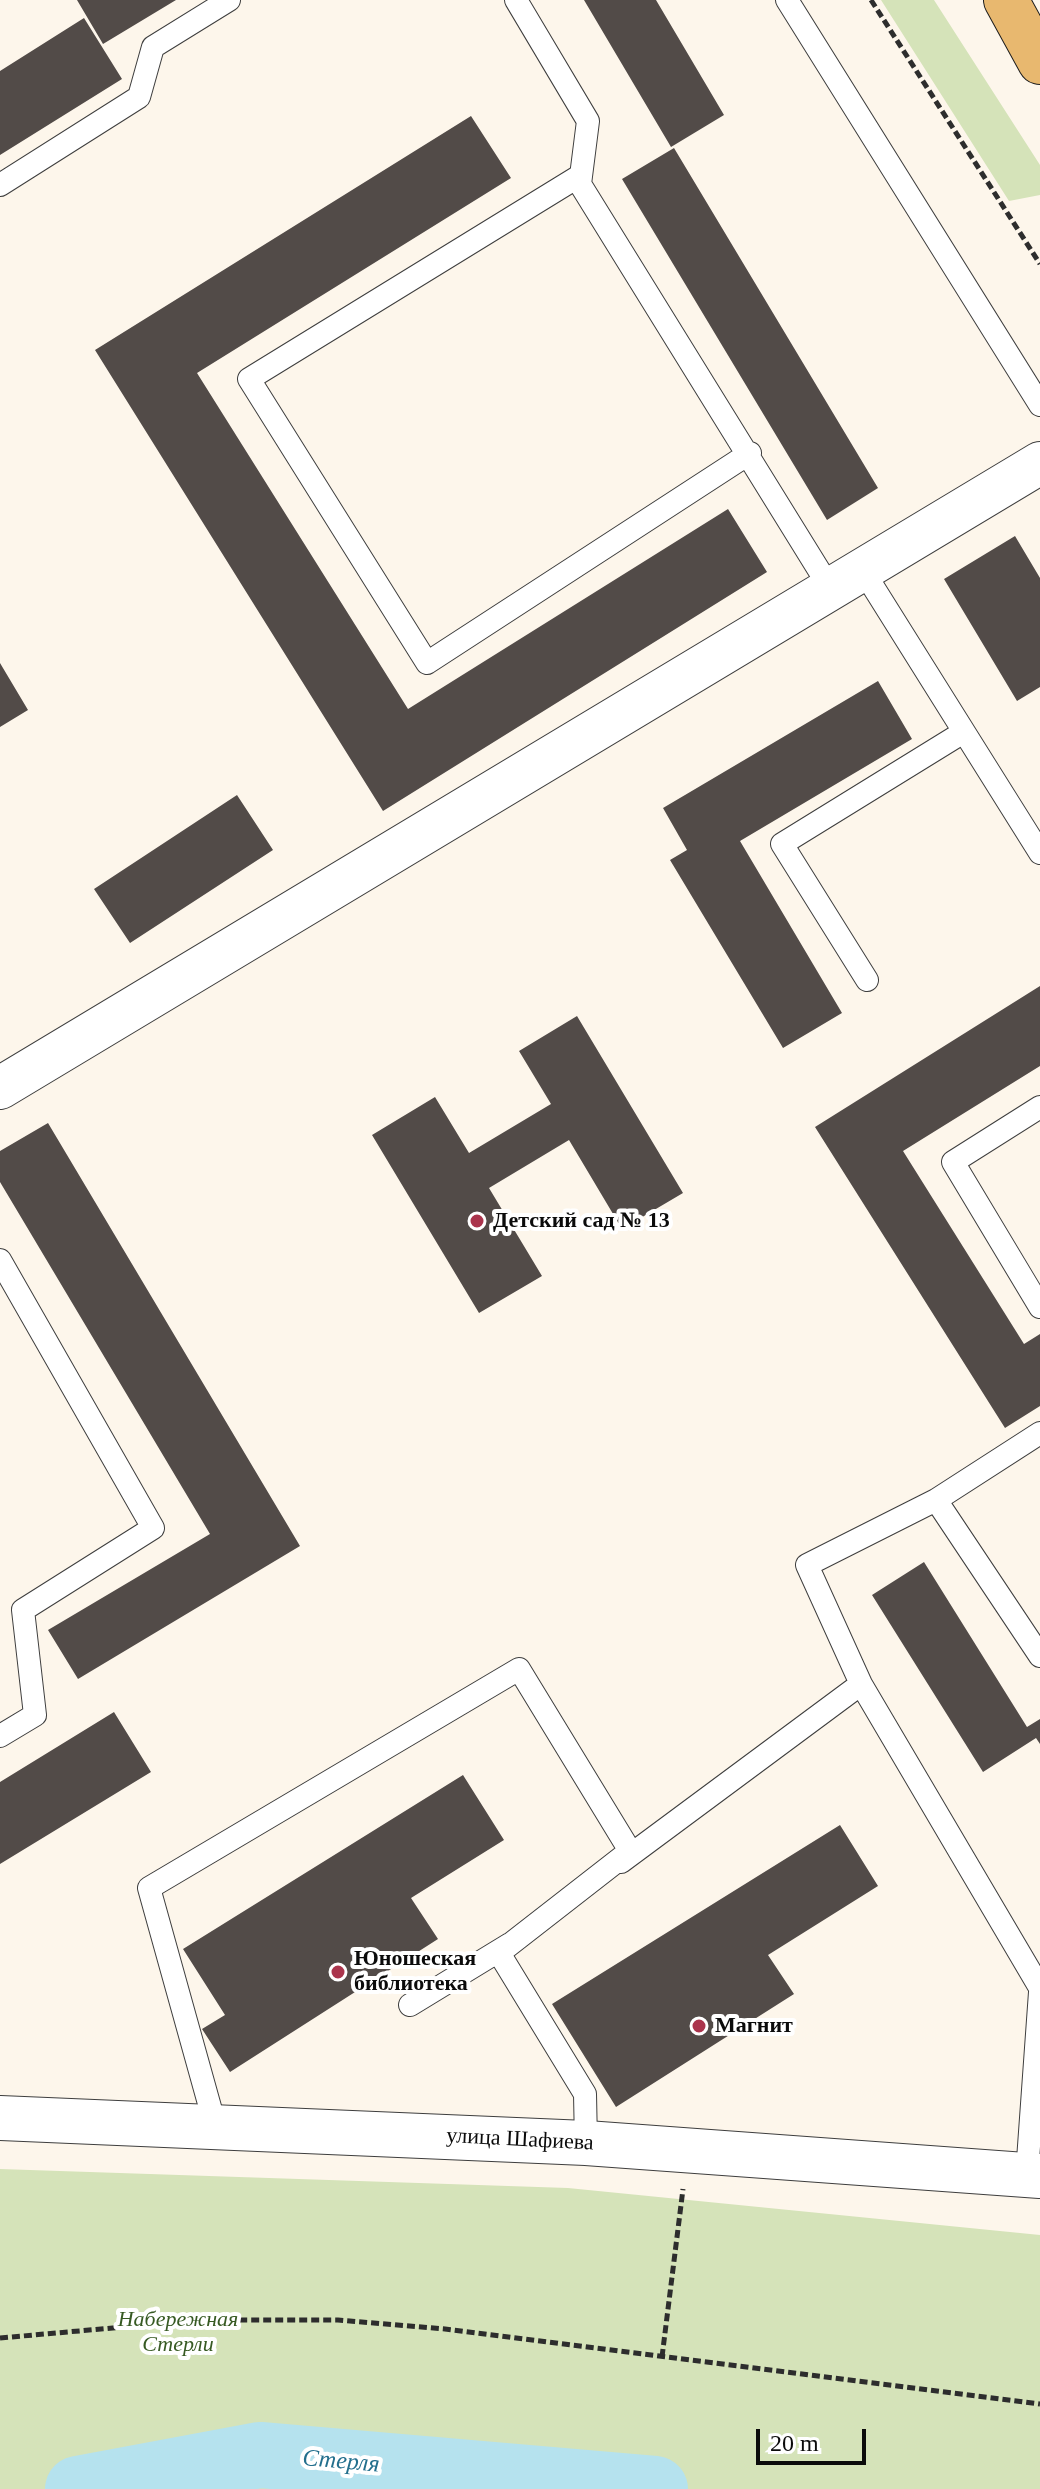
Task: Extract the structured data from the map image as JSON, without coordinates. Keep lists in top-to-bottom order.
{
  "streets": {
    "street": ["улица Шафиева"]
  },
  "water": ["Стерля"],
  "parks": ["Набережная Стерли"],
  "places": ["Детский сад № 13", "Юношеская библиотека", "Магнит"],
  "scale_bar": "20 m"
}
